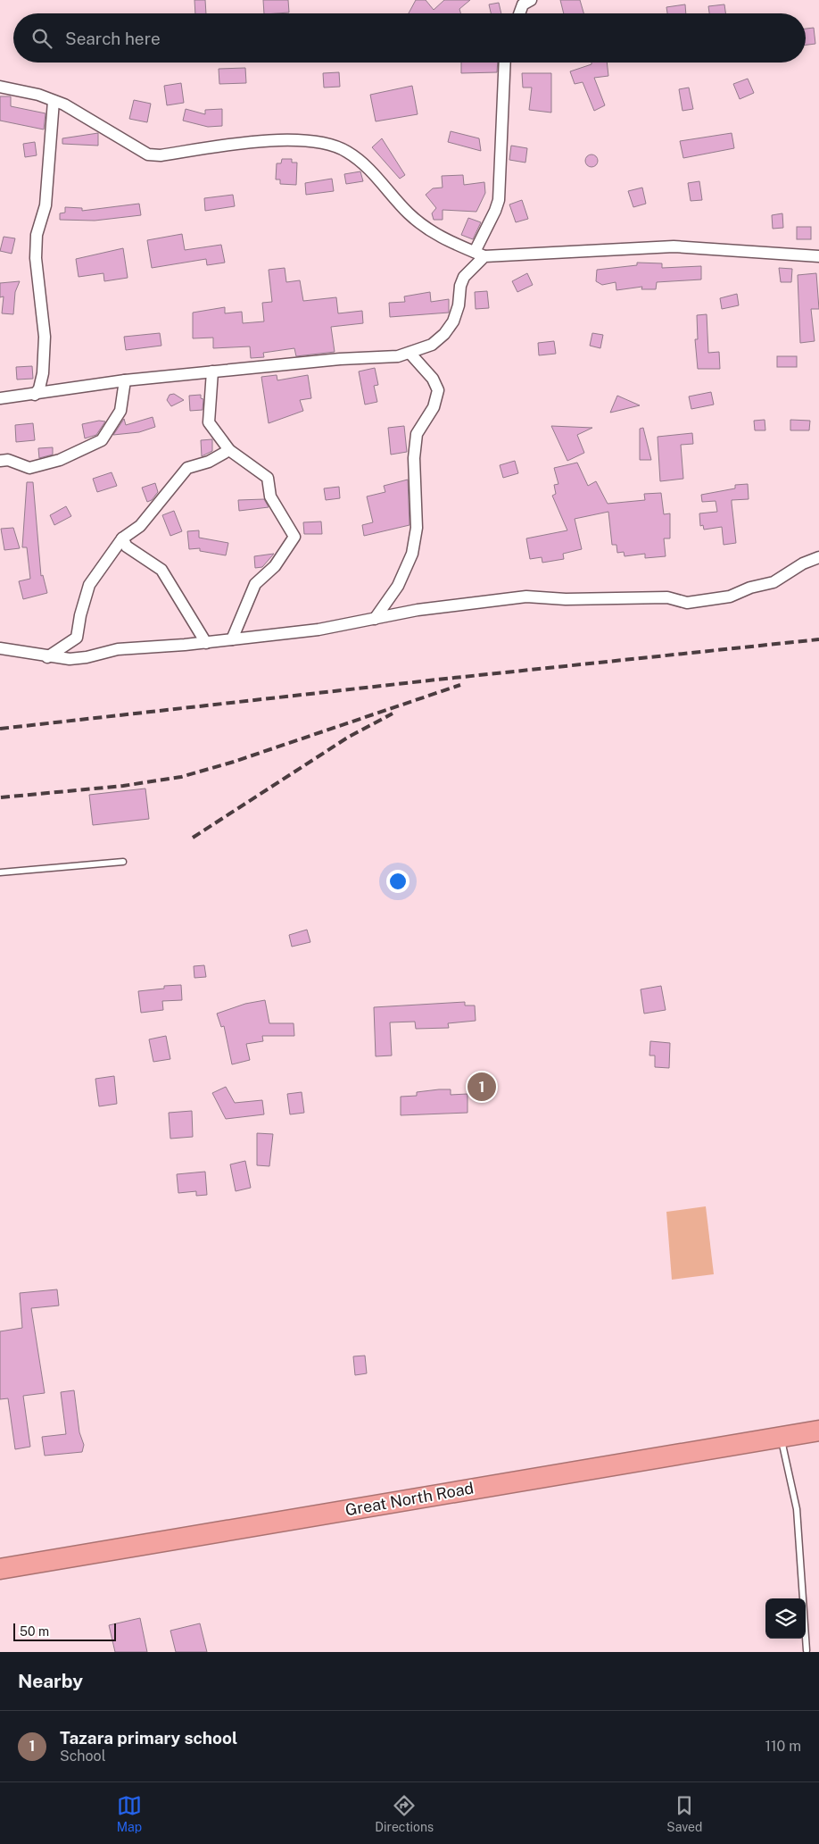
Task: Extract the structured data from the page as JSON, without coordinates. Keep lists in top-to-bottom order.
{
  "streets": {
    "highway": ["Great North Road"]
  },
  "scale_bar": "50 m",
  "page": {
    "search": "Search here",
    "pins": "1",
    "scale": "50 m",
    "heading": "Nearby",
    "list": [
      {
        "mark": "1",
        "name": "Tazara primary school",
        "note": "School",
        "value": "110 m"
      }
    ],
    "nav": ["Map", "Directions", "Saved"]
  }
}
